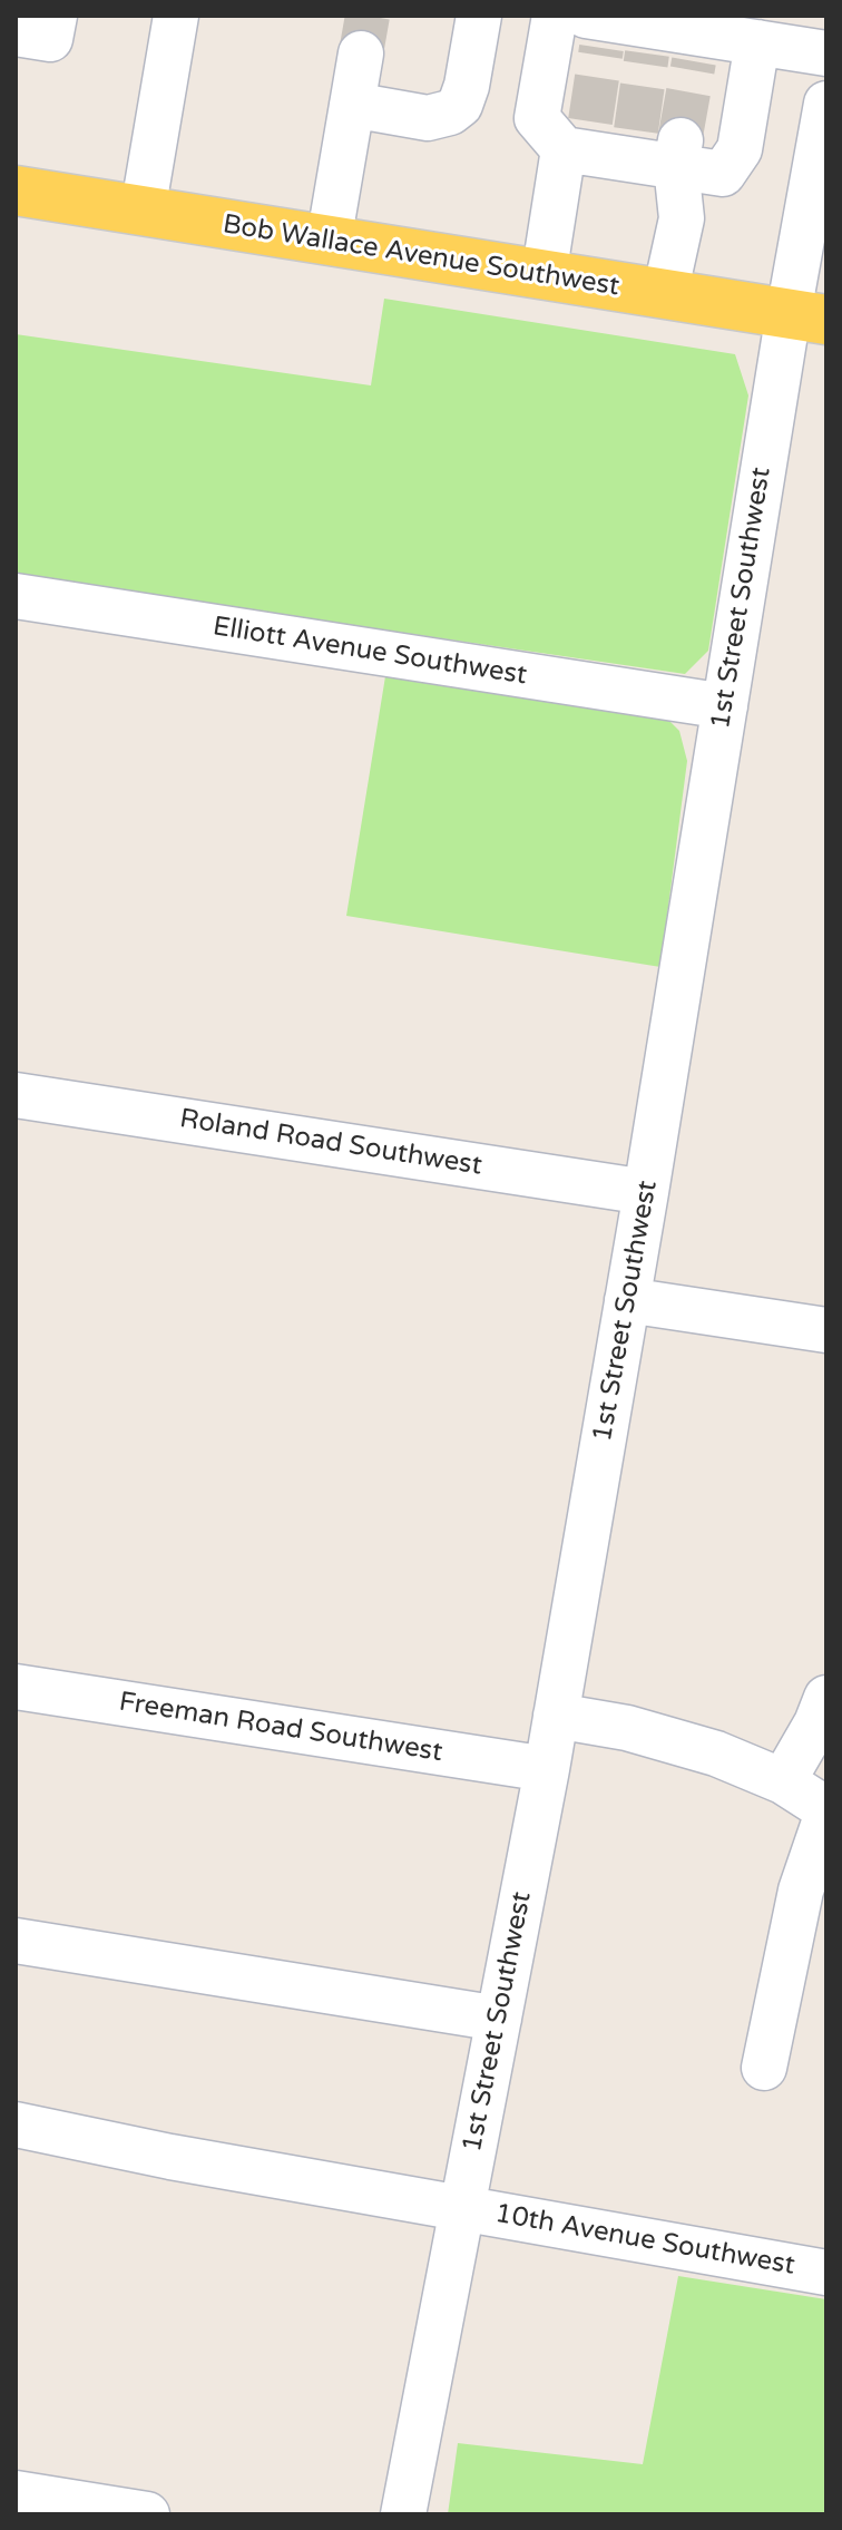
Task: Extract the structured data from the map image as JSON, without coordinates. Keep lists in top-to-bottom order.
{
  "streets": {
    "main road": ["Bob Wallace Avenue Southwest"],
    "street": [
      "1st Street Southwest",
      "Elliott Avenue Southwest",
      "Roland Road Southwest",
      "Freeman Road Southwest",
      "10th Avenue Southwest"
    ]
  },
  "crossings": [
    ["Bob Wallace Avenue Southwest", "1st Street Southwest"],
    ["1st Street Southwest", "Elliott Avenue Southwest"],
    ["1st Street Southwest", "Roland Road Southwest"],
    ["1st Street Southwest", "Freeman Road Southwest"],
    ["1st Street Southwest", "10th Avenue Southwest"]
  ]
}
